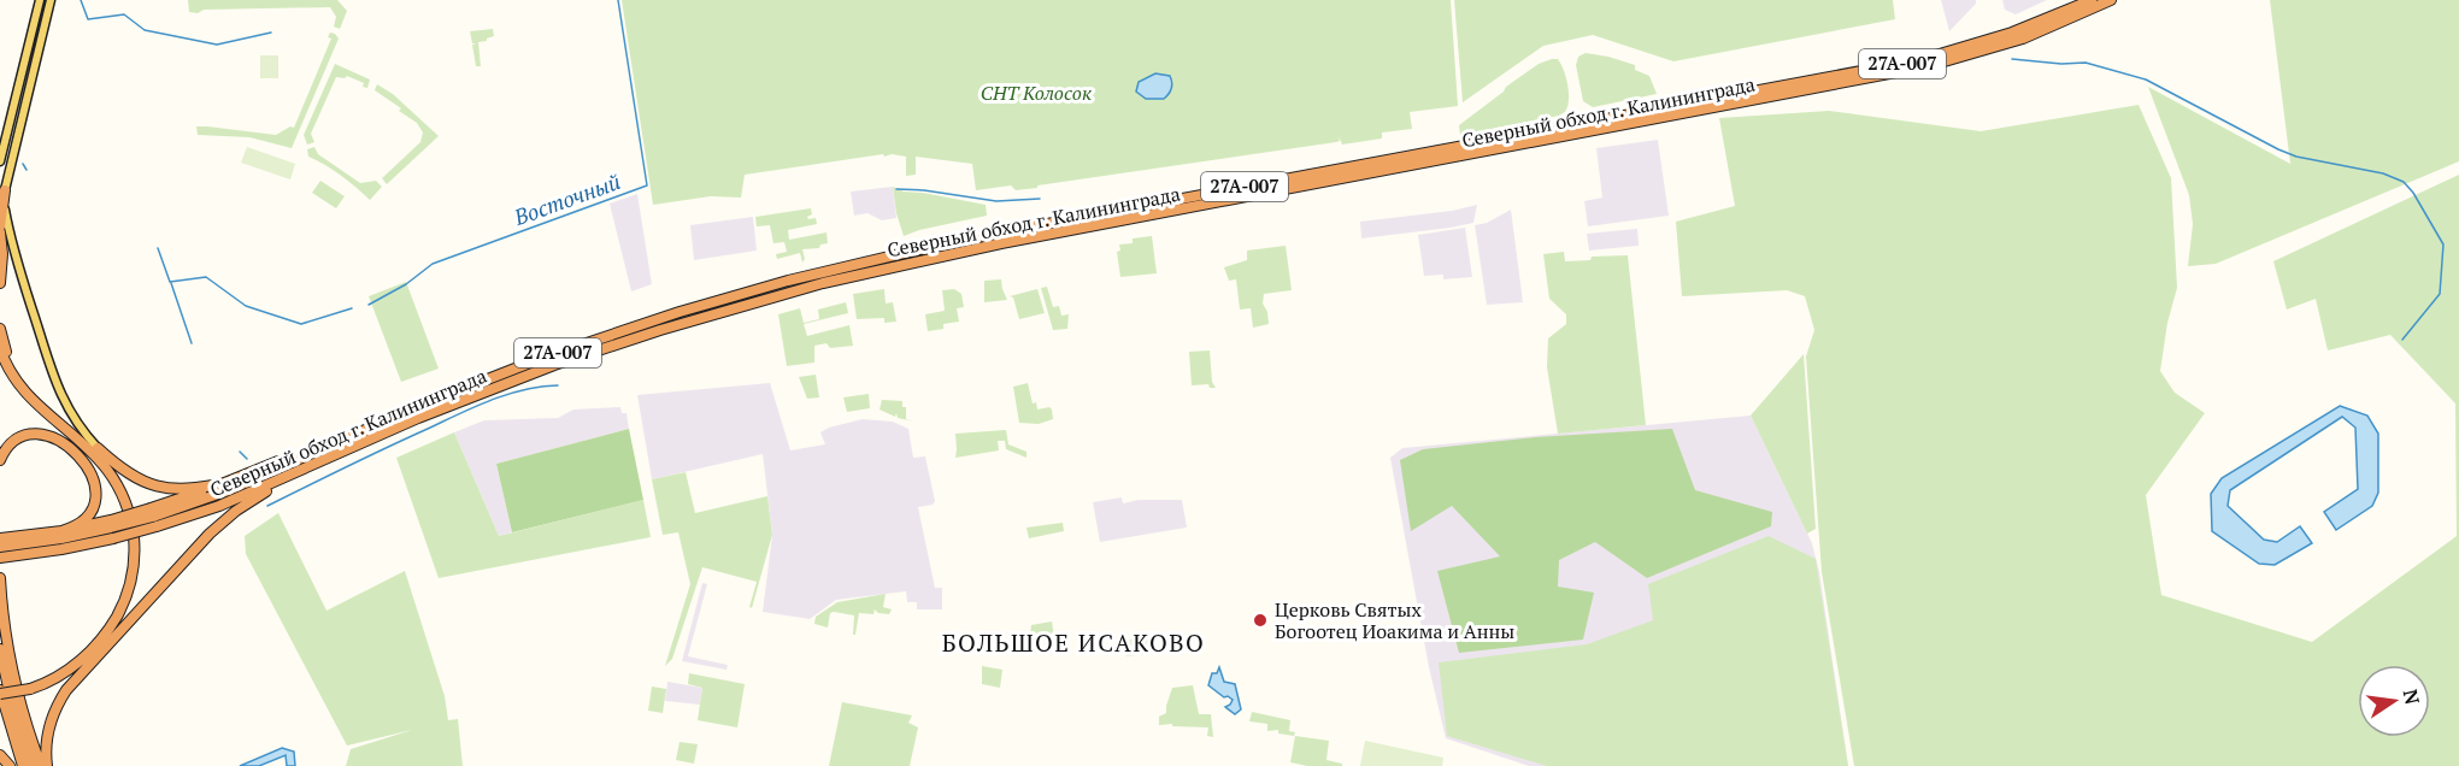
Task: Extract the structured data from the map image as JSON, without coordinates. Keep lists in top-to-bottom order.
{
  "streets": {
    "highway": ["27А-007", "Северный обход г. Калининграда"]
  },
  "districts": ["БОЛЬШОЕ ИСАКОВО"],
  "water": ["Восточный"],
  "parks": ["СНТ Колосок"],
  "places": ["Церковь Святых Богоотец Иоакима и Анны"],
  "north": "right"
}
